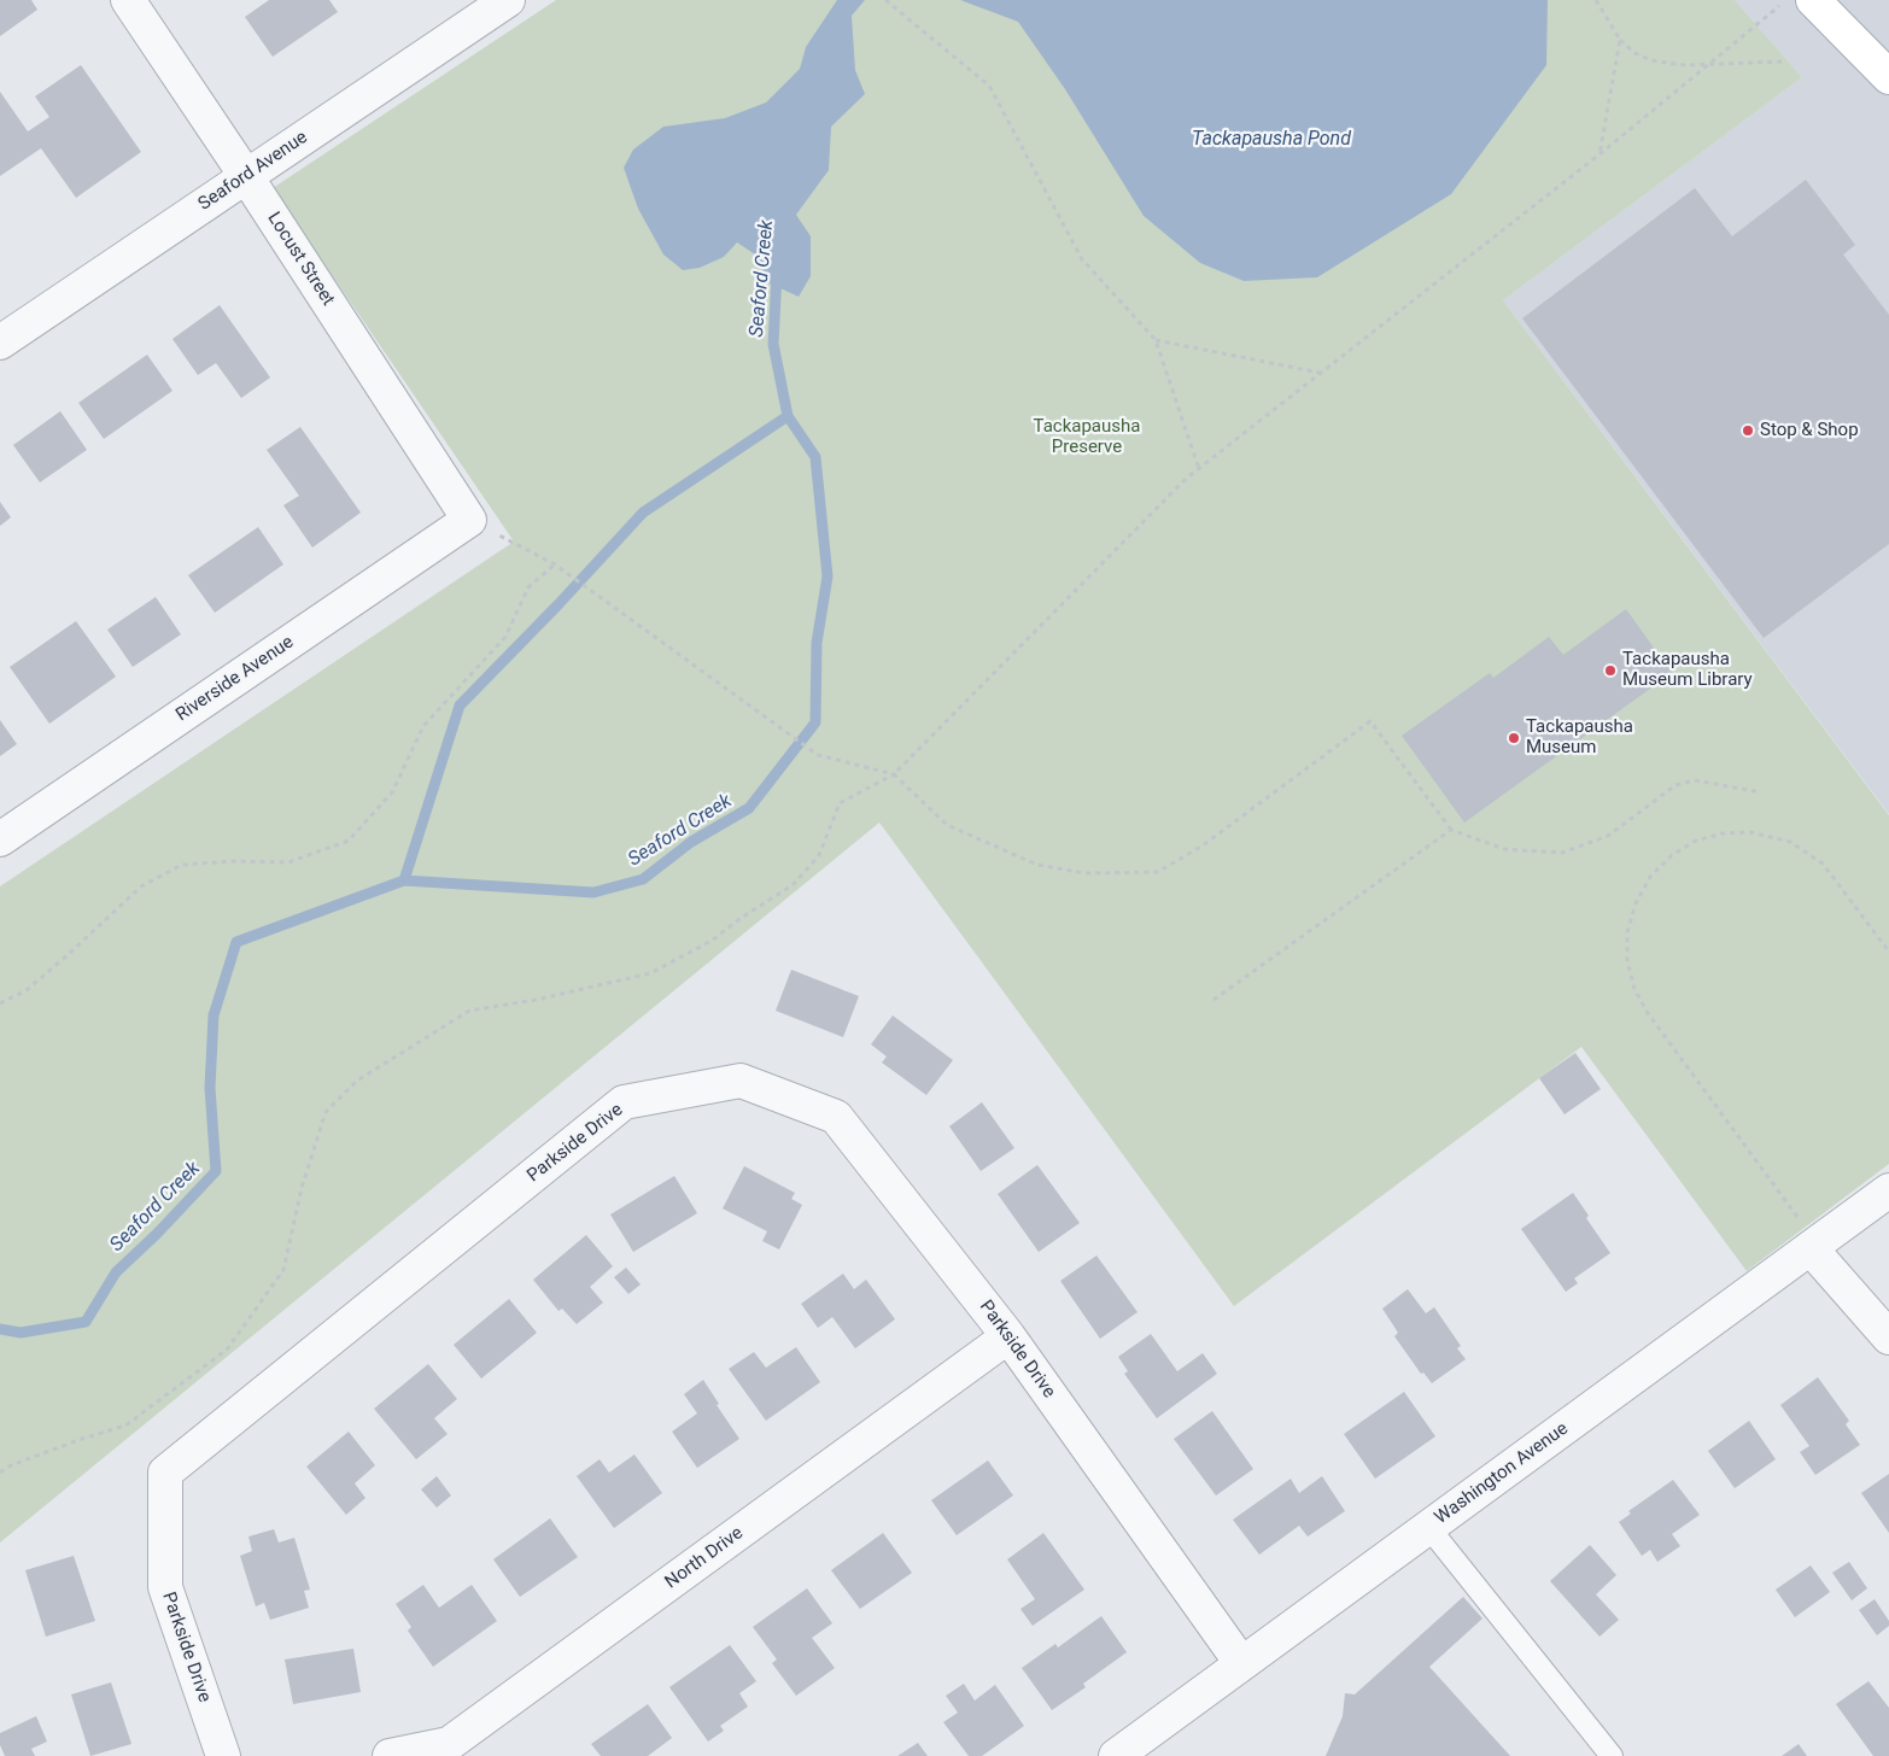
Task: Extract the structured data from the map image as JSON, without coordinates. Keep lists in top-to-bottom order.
{
  "streets": {
    "street": [
      "Seaford Avenue",
      "Locust Street",
      "Riverside Avenue",
      "Parkside Drive",
      "Washington Avenue",
      "North Drive"
    ]
  },
  "crossings": [
    ["Seaford Avenue", "Locust Street"],
    ["Locust Street", "Riverside Avenue"],
    ["Parkside Drive", "Washington Avenue"],
    ["Parkside Drive", "North Drive"]
  ],
  "water": ["Tackapausha Pond", "Seaford Creek"],
  "parks": ["Tackapausha Preserve"],
  "places": ["Stop & Shop", "Tackapausha Museum Library", "Tackapausha Museum"]
}
